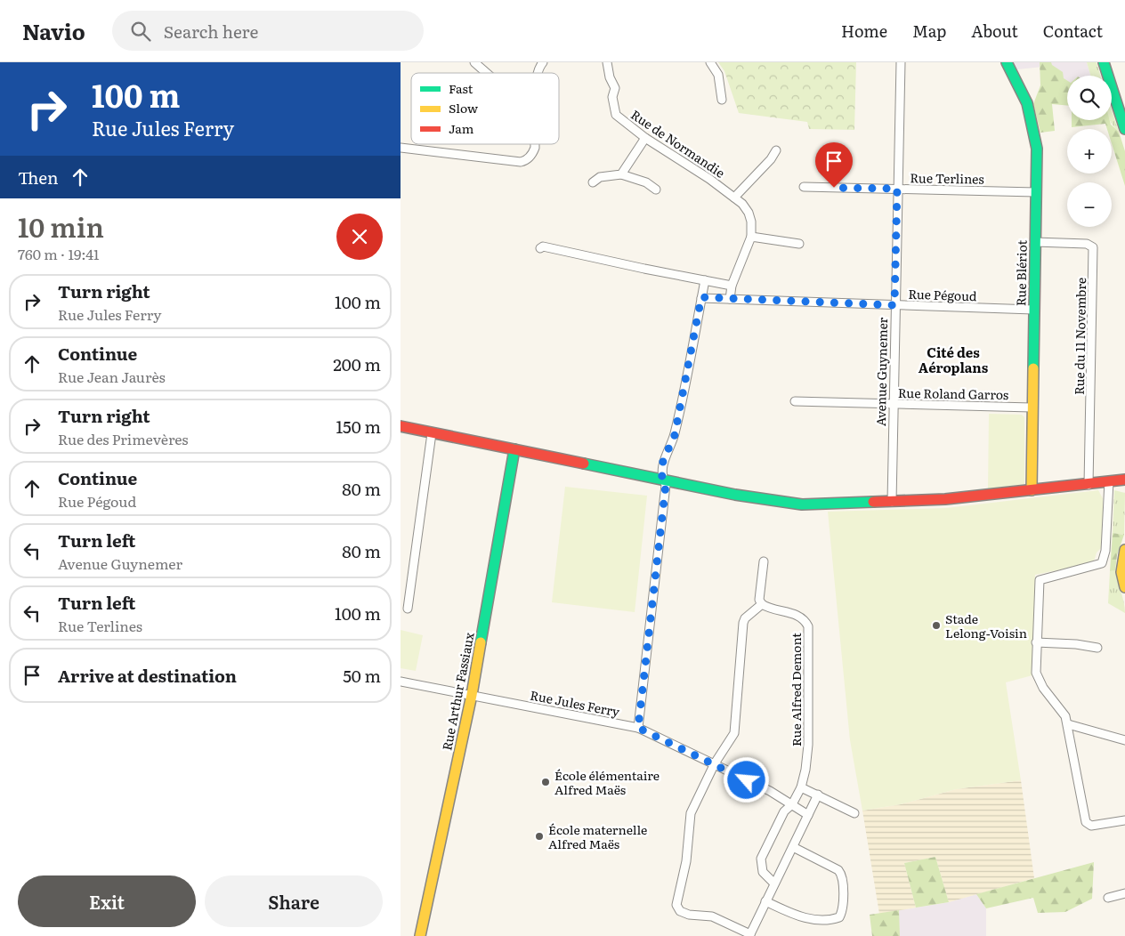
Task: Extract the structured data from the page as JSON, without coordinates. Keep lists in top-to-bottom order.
{
  "streets": {
    "main road": ["Rue Blériot", "Rue Arthur Fassiaux"],
    "street": [
      "Rue de Normandie",
      "Rue Terlines",
      "Rue Pégoud",
      "Rue du 11 Novembre",
      "Avenue Guynemer",
      "Rue Roland Garros",
      "Rue Alfred Demont",
      "Rue Jules Ferry"
    ]
  },
  "crossings": [
    ["Rue Terlines", "Rue Blériot"],
    ["Rue Terlines", "Avenue Guynemer"],
    ["Rue Blériot", "Rue Pégoud"],
    ["Rue Blériot", "Rue du 11 Novembre"],
    ["Rue Blériot", "Rue Roland Garros"],
    ["Rue Pégoud", "Avenue Guynemer"],
    ["Avenue Guynemer", "Rue Roland Garros"],
    ["Rue Alfred Demont", "Rue Jules Ferry"],
    ["Rue Arthur Fassiaux", "Rue Jules Ferry"]
  ],
  "districts": ["Cité des Aéroplans"],
  "places": ["Stade Lelong-Voisin", "École élémentaire Alfred Maës", "École maternelle Alfred Maës"],
  "legend": ["Fast", "Slow", "Jam"],
  "page": {
    "header": "Navio",
    "search": "Search here",
    "nav": [
      "Home",
      "Map",
      "About",
      "Contact"
    ],
    "turn": ["100 m", "Rue Jules Ferry"],
    "map_buttons": ["+", "−"],
    "then": "Then",
    "heading": ["10 min", "760 m · 19:41"],
    "list": [
      {
        "name": "Turn right",
        "note": "Rue Jules Ferry",
        "value": "100 m"
      },
      {
        "name": "Continue",
        "note": "Rue Jean Jaurès",
        "value": "200 m"
      },
      {
        "name": "Turn right",
        "note": "Rue des Primevères",
        "value": "150 m"
      },
      {
        "name": "Continue",
        "note": "Rue Pégoud",
        "value": "80 m"
      },
      {
        "name": "Turn left",
        "note": "Avenue Guynemer",
        "value": "80 m"
      },
      {
        "name": "Turn left",
        "note": "Rue Terlines",
        "value": "100 m"
      },
      {
        "name": "Arrive at destination",
        "value": "50 m"
      }
    ],
    "buttons": ["Exit", "Share"]
  }
}
